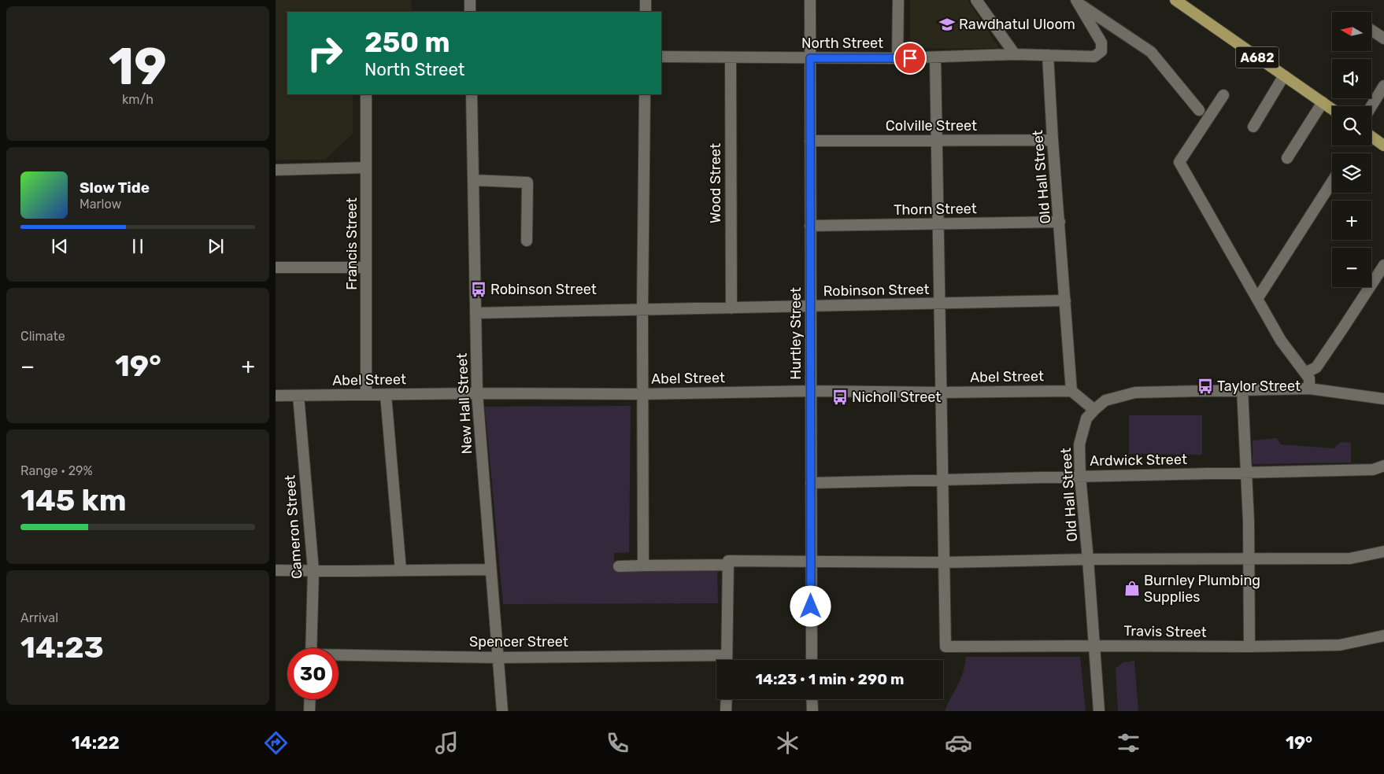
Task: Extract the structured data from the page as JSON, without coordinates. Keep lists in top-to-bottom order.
{
  "streets": {
    "main road": ["A682"],
    "street": [
      "North Street",
      "Colville Street",
      "Old Hall Street",
      "Wood Street",
      "Thorn Street",
      "Francis Street",
      "Robinson Street",
      "Hurtley Street",
      "Abel Street",
      "New Hall Street",
      "Ardwick Street",
      "Cameron Street",
      "Travis Street",
      "Spencer Street"
    ]
  },
  "crossings": [
    ["North Street", "Old Hall Street"],
    ["North Street", "Wood Street"],
    ["North Street", "Hurtley Street"],
    ["Colville Street", "Old Hall Street"],
    ["Colville Street", "Hurtley Street"],
    ["Old Hall Street", "Thorn Street"],
    ["Old Hall Street", "Robinson Street"],
    ["Old Hall Street", "Abel Street"],
    ["Old Hall Street", "Ardwick Street"],
    ["Old Hall Street", "Travis Street"],
    ["Wood Street", "Robinson Street"],
    ["Thorn Street", "Hurtley Street"],
    ["Francis Street", "Abel Street"],
    ["Robinson Street", "Hurtley Street"],
    ["Robinson Street", "New Hall Street"],
    ["Hurtley Street", "Abel Street"],
    ["Hurtley Street", "Ardwick Street"],
    ["Abel Street", "New Hall Street"],
    ["Abel Street", "Cameron Street"],
    ["New Hall Street", "Spencer Street"]
  ],
  "places": {
    "school or university": ["Rawdhatul Uloom"],
    "bus stop": ["Robinson Street", "Taylor Street", "Nicholl Street"],
    "shop": ["Burnley Plumbing Supplies"]
  },
  "north": "left",
  "page": {
    "tile": [
      ["19", "km/h"],
      "Climate",
      ["Range · 29%", "145 km"],
      ["Arrival", "14:23"]
    ],
    "map_buttons": ["+", "−"],
    "turn": ["250 m", "North Street"],
    "song": ["Slow Tide", "Marlow"],
    "heat": ["−", "19°", "+"],
    "limit": "30",
    "trip": "14:23 · 1 min · 290 m",
    "tabs": ["14:22", "19°"]
  }
}
